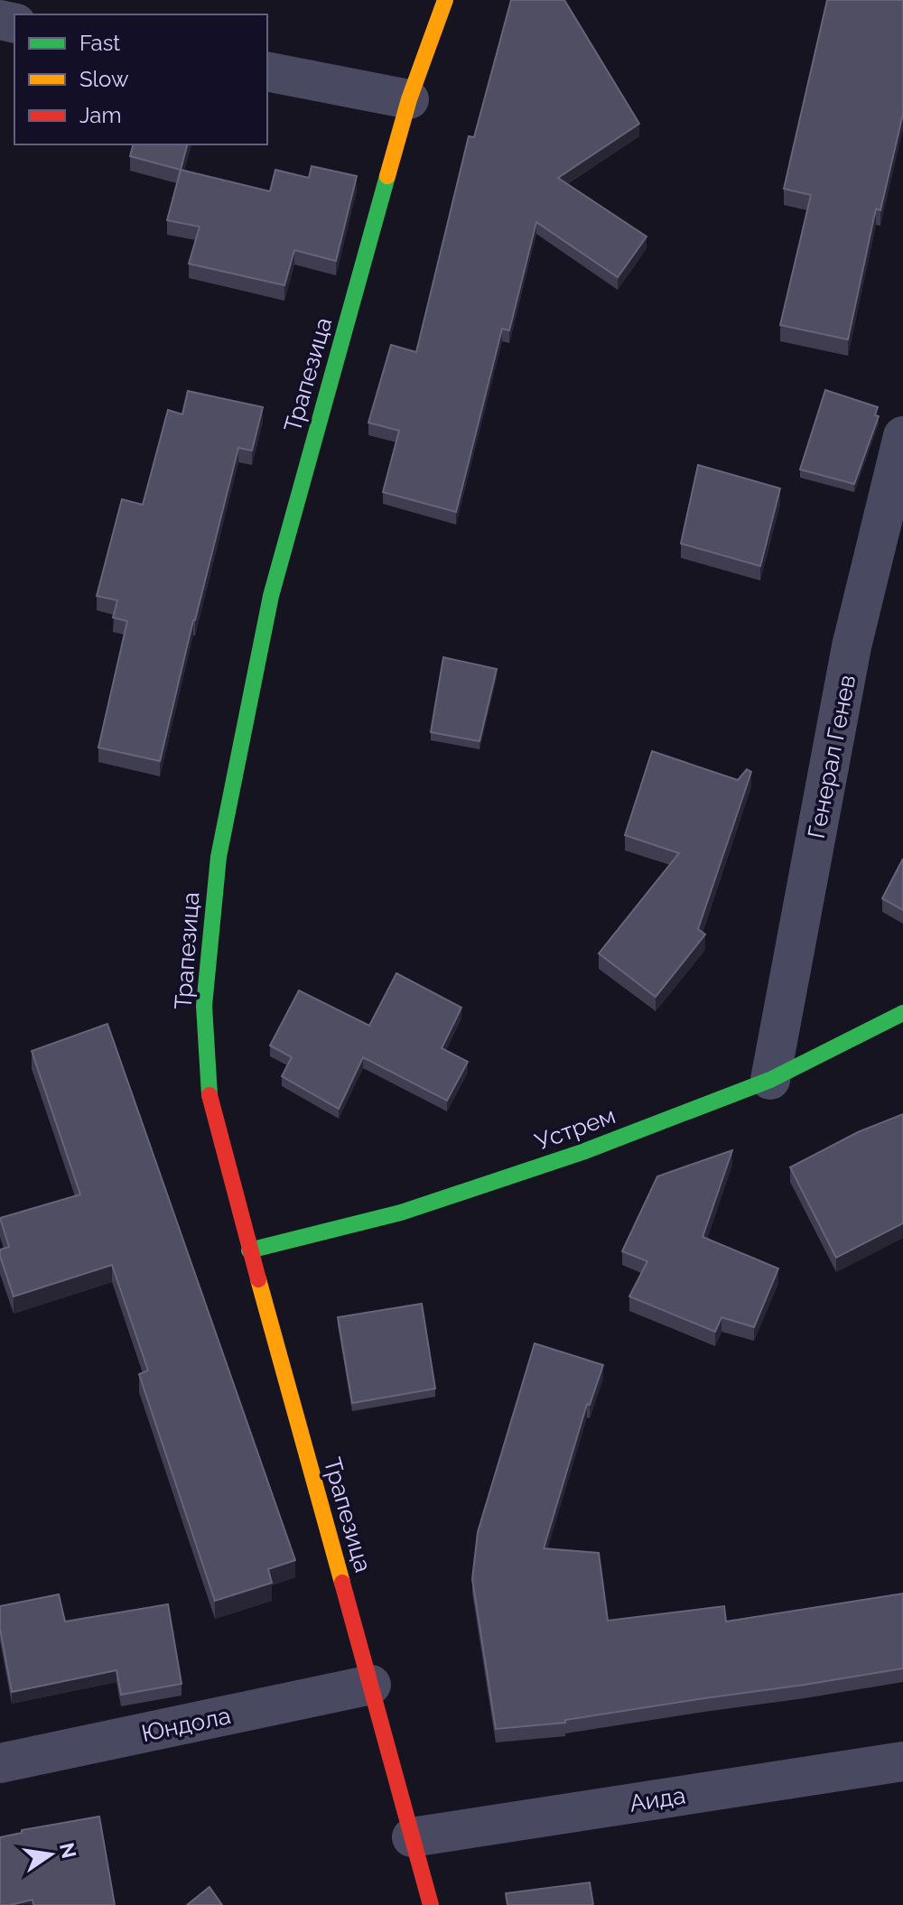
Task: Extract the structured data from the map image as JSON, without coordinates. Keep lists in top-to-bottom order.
{
  "streets": {
    "street": [
      "Трапезица",
      "Генерал Генев",
      "Устрем",
      "Юндола",
      "Аида"
    ]
  },
  "crossings": [
    ["Трапезица", "Устрем"],
    ["Трапезица", "Юндола"],
    ["Трапезица", "Аида"],
    ["Генерал Генев", "Устрем"]
  ],
  "legend": ["Fast", "Slow", "Jam"],
  "north": "right"
}
